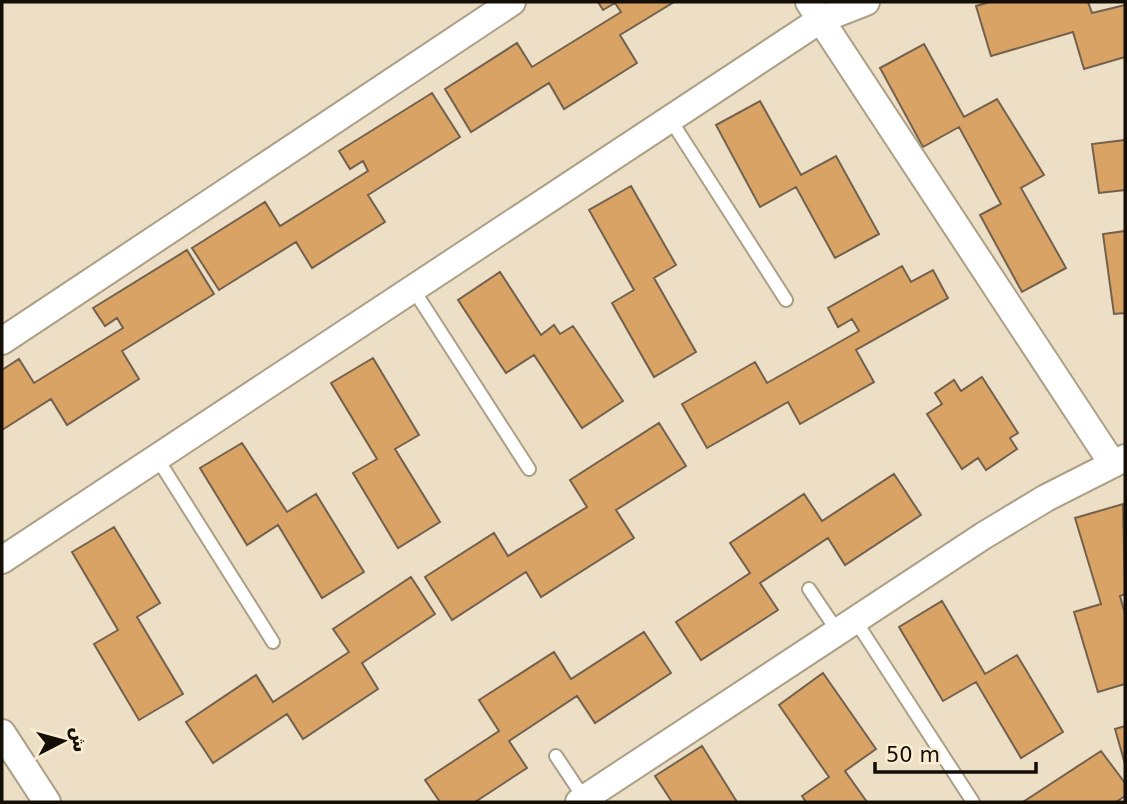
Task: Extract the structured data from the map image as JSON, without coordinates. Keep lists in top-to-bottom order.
{
  "scale_bar": "50 m",
  "north": "right"
}
